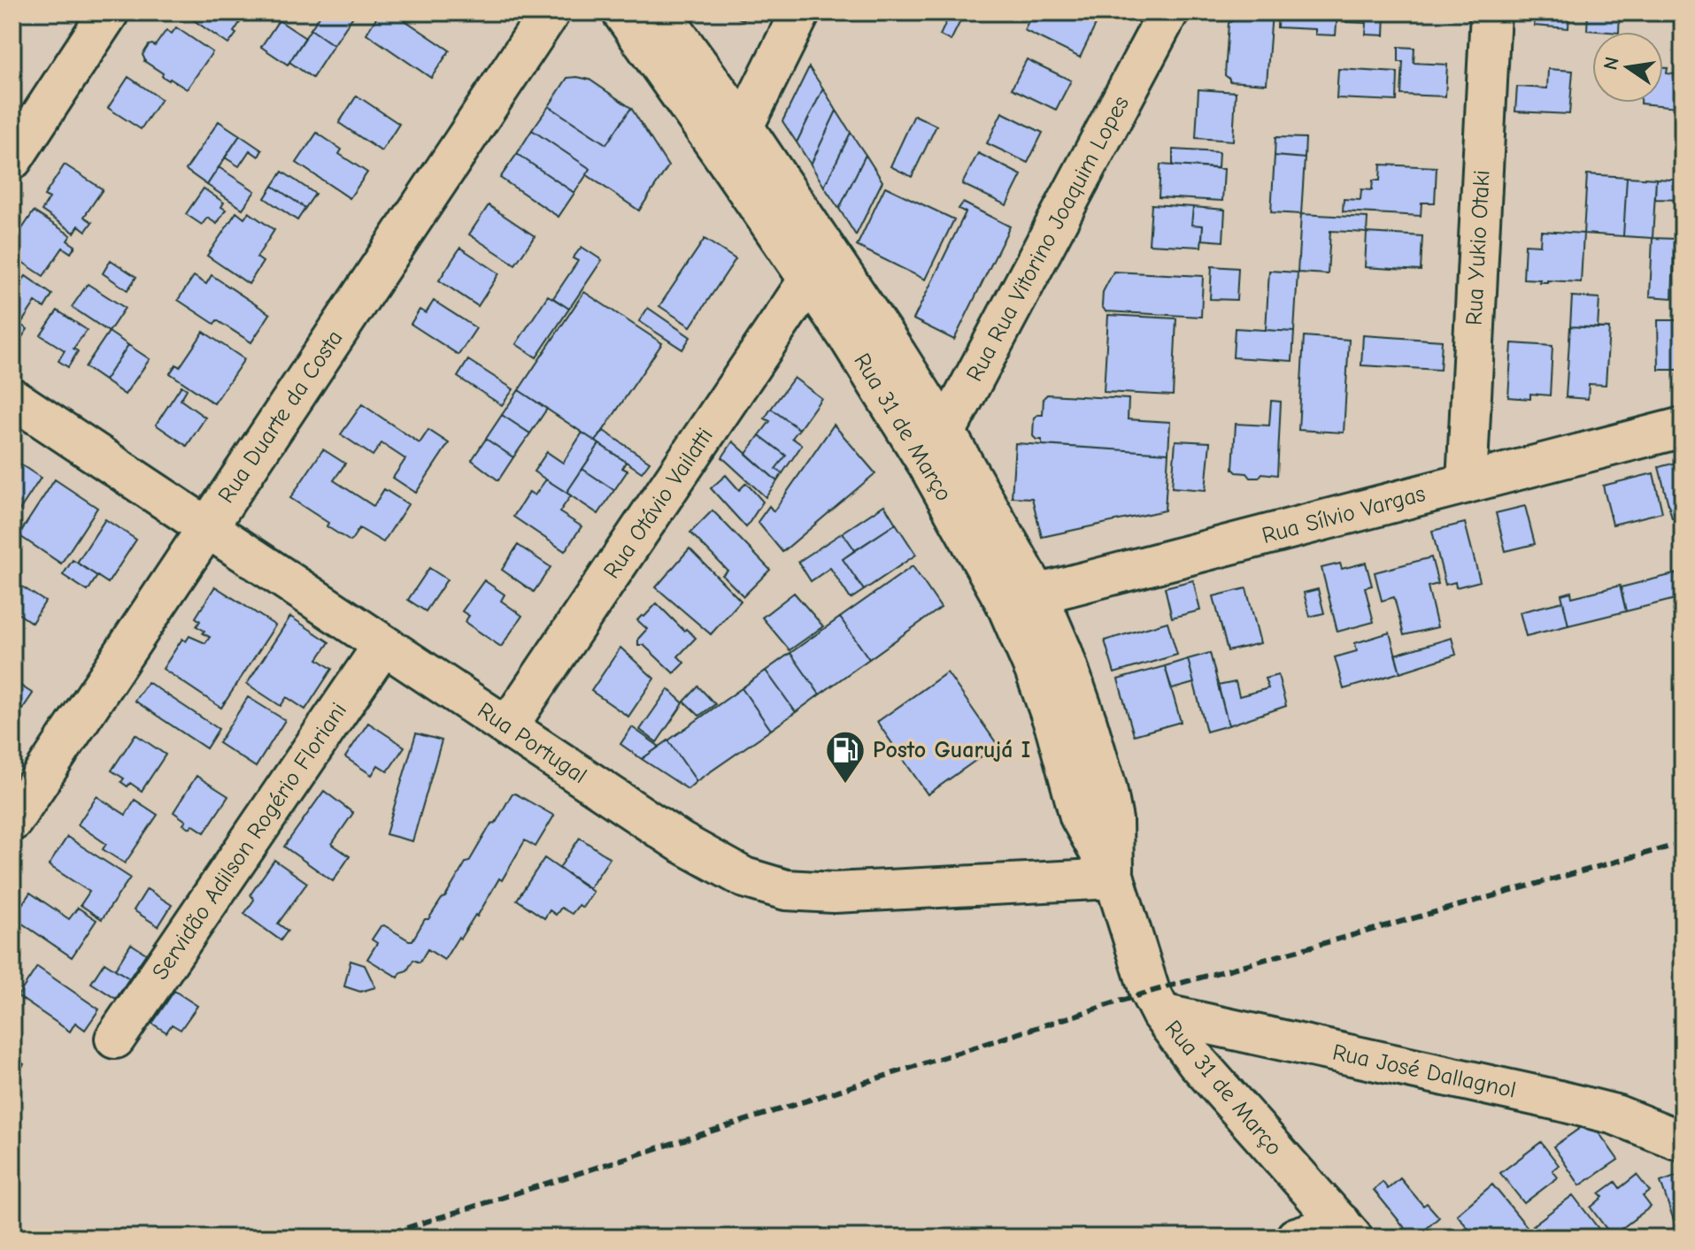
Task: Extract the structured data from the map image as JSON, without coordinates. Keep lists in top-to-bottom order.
{
  "streets": {
    "street": [
      "Rua Rua Vitorino Joaquim Lopes",
      "Rua Yukio Otaki",
      "Rua Duarte da Costa",
      "Rua 31 de Março",
      "Rua Otávio Vailatti",
      "Rua Sílvio Vargas",
      "Rua Portugal",
      "Servidão Adilson Rogério Floriani",
      "Rua José Dallagnol"
    ]
  },
  "crossings": [
    ["Rua Rua Vitorino Joaquim Lopes", "Rua 31 de Março"],
    ["Rua Yukio Otaki", "Rua Sílvio Vargas"],
    ["Rua Duarte da Costa", "Rua Portugal"],
    ["Rua 31 de Março", "Rua Otávio Vailatti"],
    ["Rua 31 de Março", "Rua Sílvio Vargas"],
    ["Rua 31 de Março", "Rua Portugal"],
    ["Rua 31 de Março", "Rua José Dallagnol"],
    ["Rua Otávio Vailatti", "Rua Portugal"],
    ["Rua Portugal", "Servidão Adilson Rogério Floriani"]
  ],
  "places": {
    "fuel station": ["Posto Guarujá I"]
  },
  "north": "left"
}
